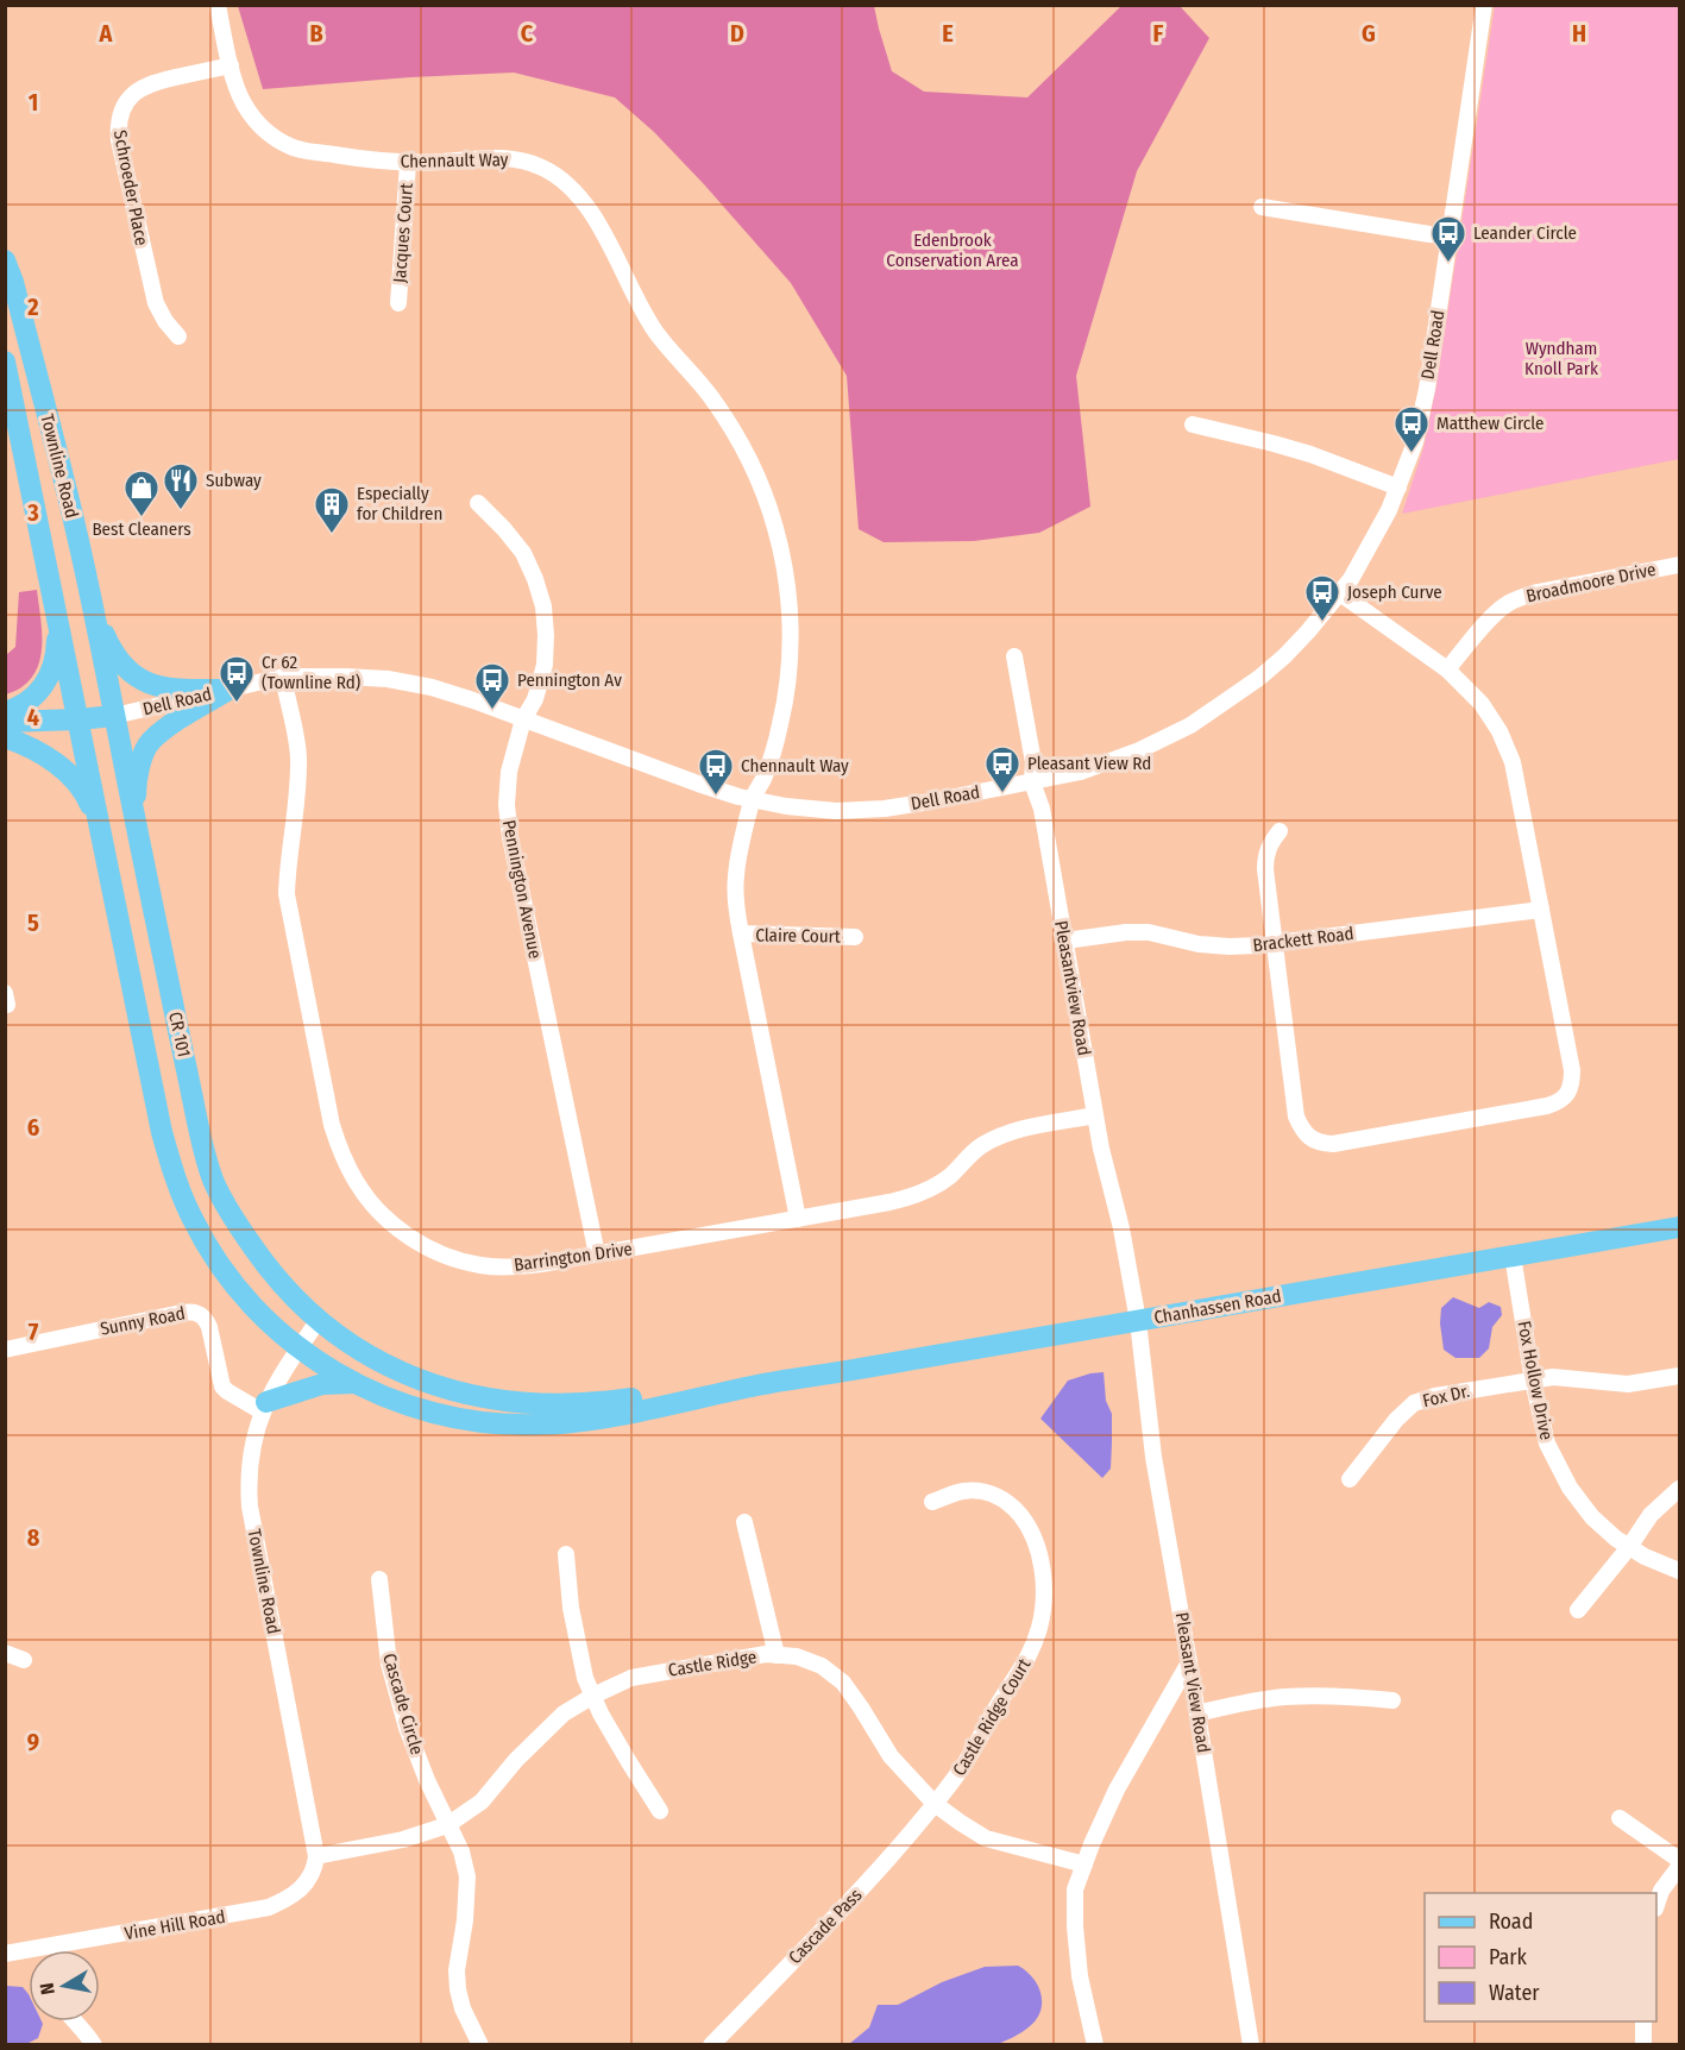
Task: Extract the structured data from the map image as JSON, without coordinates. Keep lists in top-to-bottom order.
{
  "streets": {
    "main road": ["Townline Road", "CR 101", "Chanhassen Road"],
    "street": [
      "Chennault Way",
      "Schroeder Place",
      "Jacques Court",
      "Dell Road",
      "Broadmoore Drive",
      "Pennington Avenue",
      "Claire Court",
      "Brackett Road",
      "Pleasantview Road",
      "Barrington Drive",
      "Sunny Road",
      "Fox Hollow Drive",
      "Fox Dr.",
      "Castle Ridge",
      "Pleasant View Road",
      "Cascade Circle",
      "Castle Ridge Court",
      "Vine Hill Road",
      "Cascade Pass"
    ]
  },
  "crossings": [
    ["Chennault Way", "Schroeder Place"],
    ["Chennault Way", "Jacques Court"],
    ["Chennault Way", "Dell Road"],
    ["Chennault Way", "Claire Court"],
    ["Chennault Way", "Barrington Drive"],
    ["Dell Road", "Townline Road"],
    ["Dell Road", "Pennington Avenue"],
    ["Dell Road", "Pleasantview Road"],
    ["Dell Road", "CR 101"],
    ["Dell Road", "Barrington Drive"],
    ["Townline Road", "CR 101"],
    ["Townline Road", "Sunny Road"],
    ["Townline Road", "Castle Ridge"],
    ["Townline Road", "Vine Hill Road"],
    ["Pennington Avenue", "Barrington Drive"],
    ["Brackett Road", "Pleasantview Road"],
    ["Pleasantview Road", "Barrington Drive"],
    ["Pleasantview Road", "Chanhassen Road"],
    ["Pleasantview Road", "Pleasant View Road"],
    ["CR 101", "Chanhassen Road"],
    ["Chanhassen Road", "Fox Hollow Drive"],
    ["Chanhassen Road", "Pleasant View Road"],
    ["Fox Hollow Drive", "Fox Dr."],
    ["Castle Ridge", "Cascade Circle"],
    ["Castle Ridge", "Castle Ridge Court"],
    ["Castle Ridge", "Vine Hill Road"],
    ["Castle Ridge", "Cascade Pass"],
    ["Castle Ridge Court", "Cascade Pass"]
  ],
  "parks": ["Edenbrook Conservation Area", "Wyndham Knoll Park"],
  "places": {
    "bus stop": [
      "Leander Circle",
      "Matthew Circle",
      "Joseph Curve",
      "Cr 62 (Townline Rd)",
      "Pennington Av",
      "Pleasant View Rd",
      "Chennault Way"
    ],
    "restaurant": ["Subway"],
    "shop": ["Best Cleaners"],
    "building": ["Especially for Children"]
  },
  "legend": ["Road", "Park", "Water"],
  "north": "left",
  "grid": {
    "columns": [
      "A",
      "B",
      "C",
      "D",
      "E",
      "F",
      "G",
      "H"
    ],
    "rows": [
      "1",
      "2",
      "3",
      "4",
      "5",
      "6",
      "7",
      "8",
      "9"
    ]
  }
}
